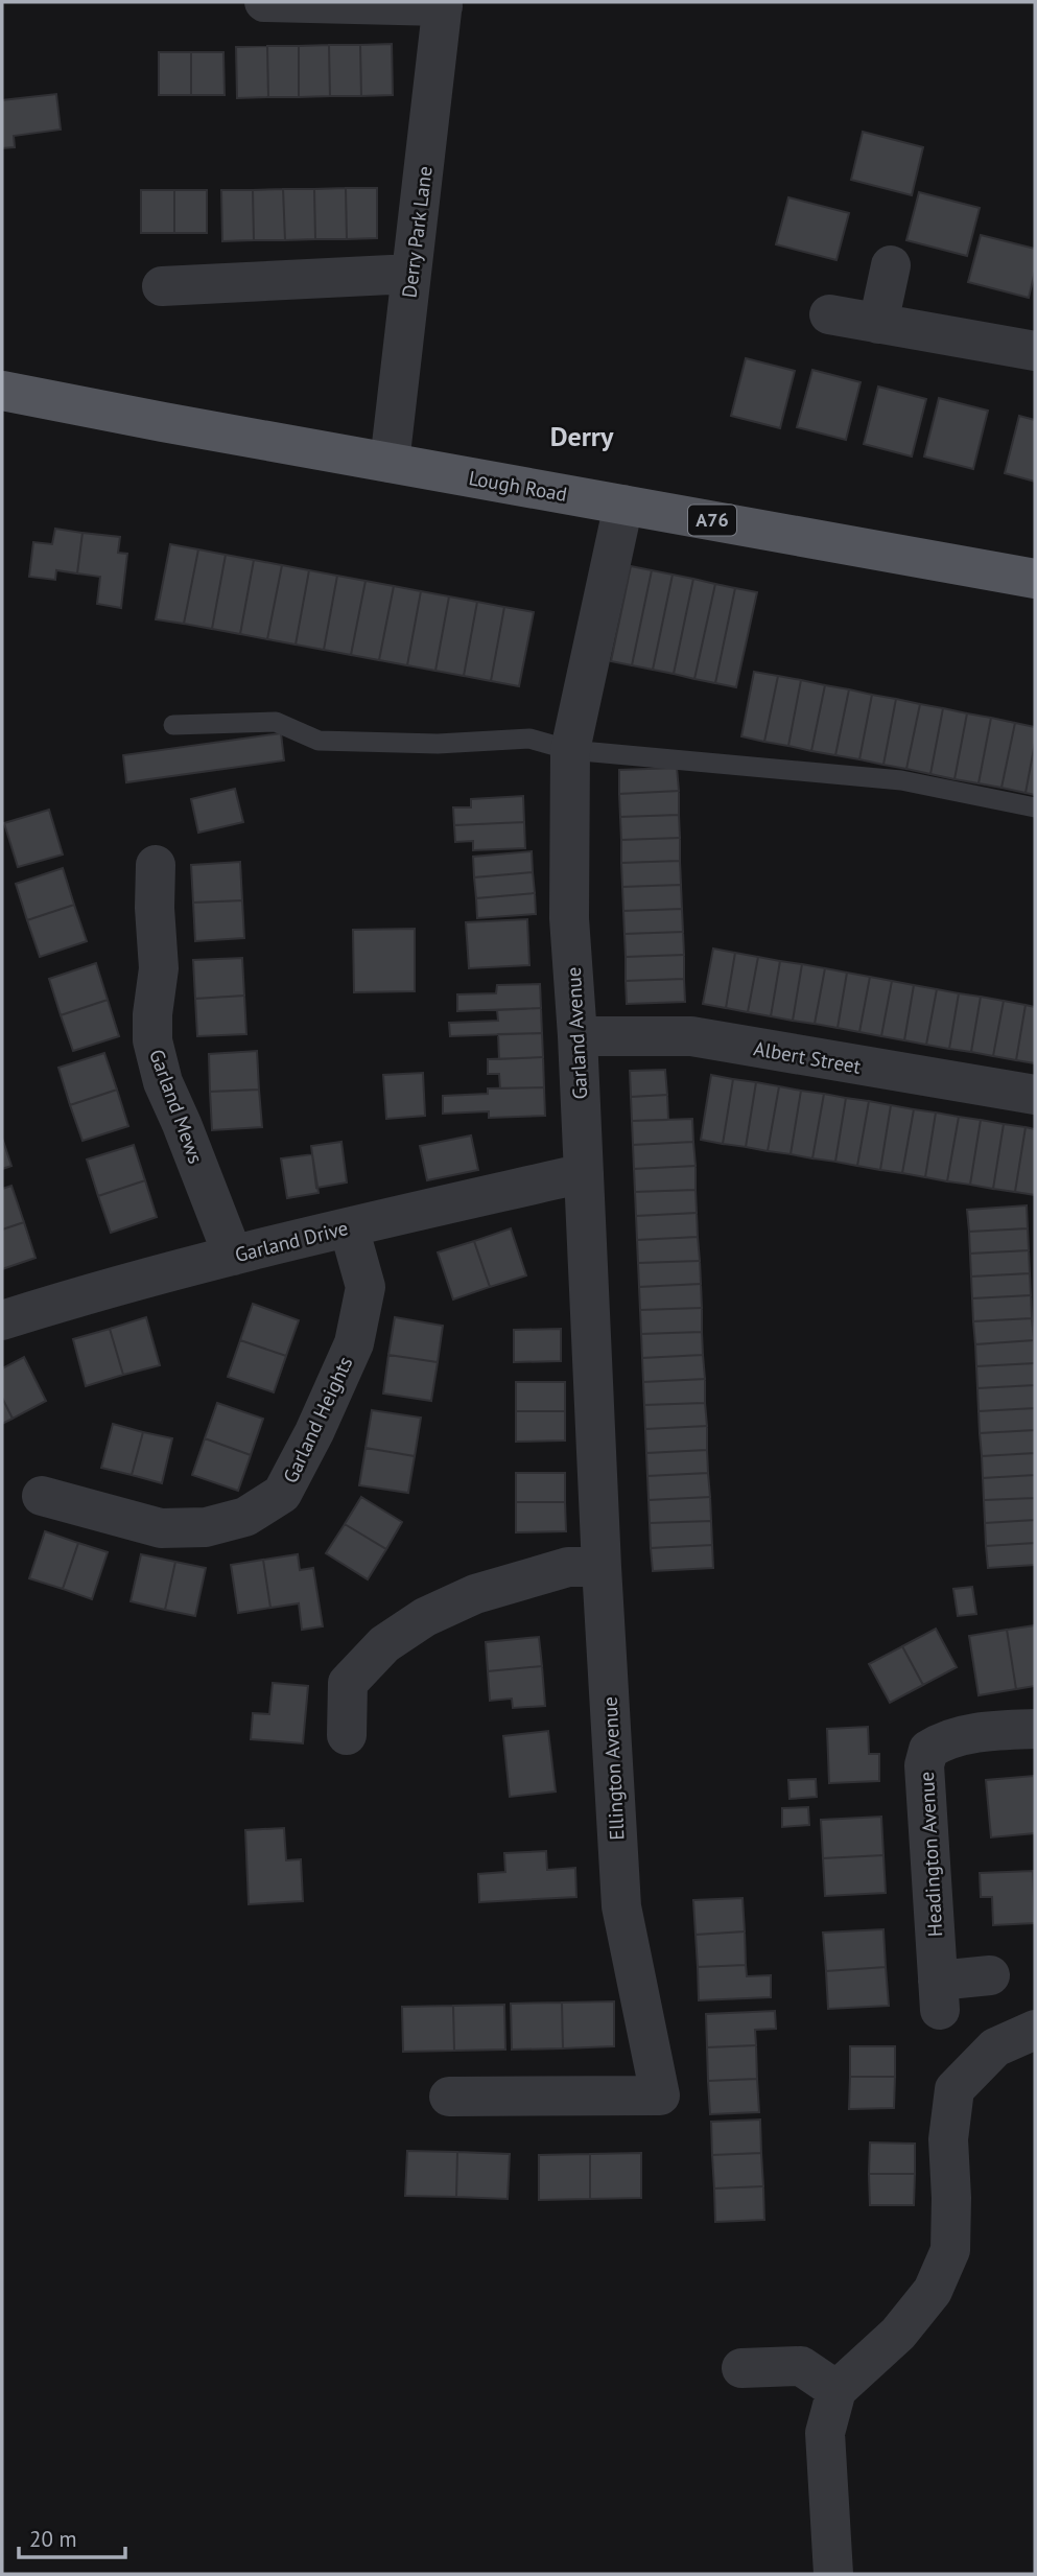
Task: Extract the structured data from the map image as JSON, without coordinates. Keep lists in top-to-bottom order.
{
  "streets": {
    "main road": ["Lough Road", "A76"],
    "street": [
      "Derry Park Lane",
      "Garland Avenue",
      "Albert Street",
      "Garland Mews",
      "Garland Drive",
      "Garland Heights",
      "Ellington Avenue",
      "Headington Avenue"
    ]
  },
  "crossings": [
    ["Derry Park Lane", "Lough Road"],
    ["Lough Road", "Garland Avenue"],
    ["Garland Avenue", "Albert Street"],
    ["Garland Avenue", "Garland Drive"],
    ["Garland Avenue", "Ellington Avenue"],
    ["Garland Mews", "Garland Drive"],
    ["Garland Drive", "Garland Heights"]
  ],
  "districts": ["Derry"],
  "scale_bar": "20 m"
}
